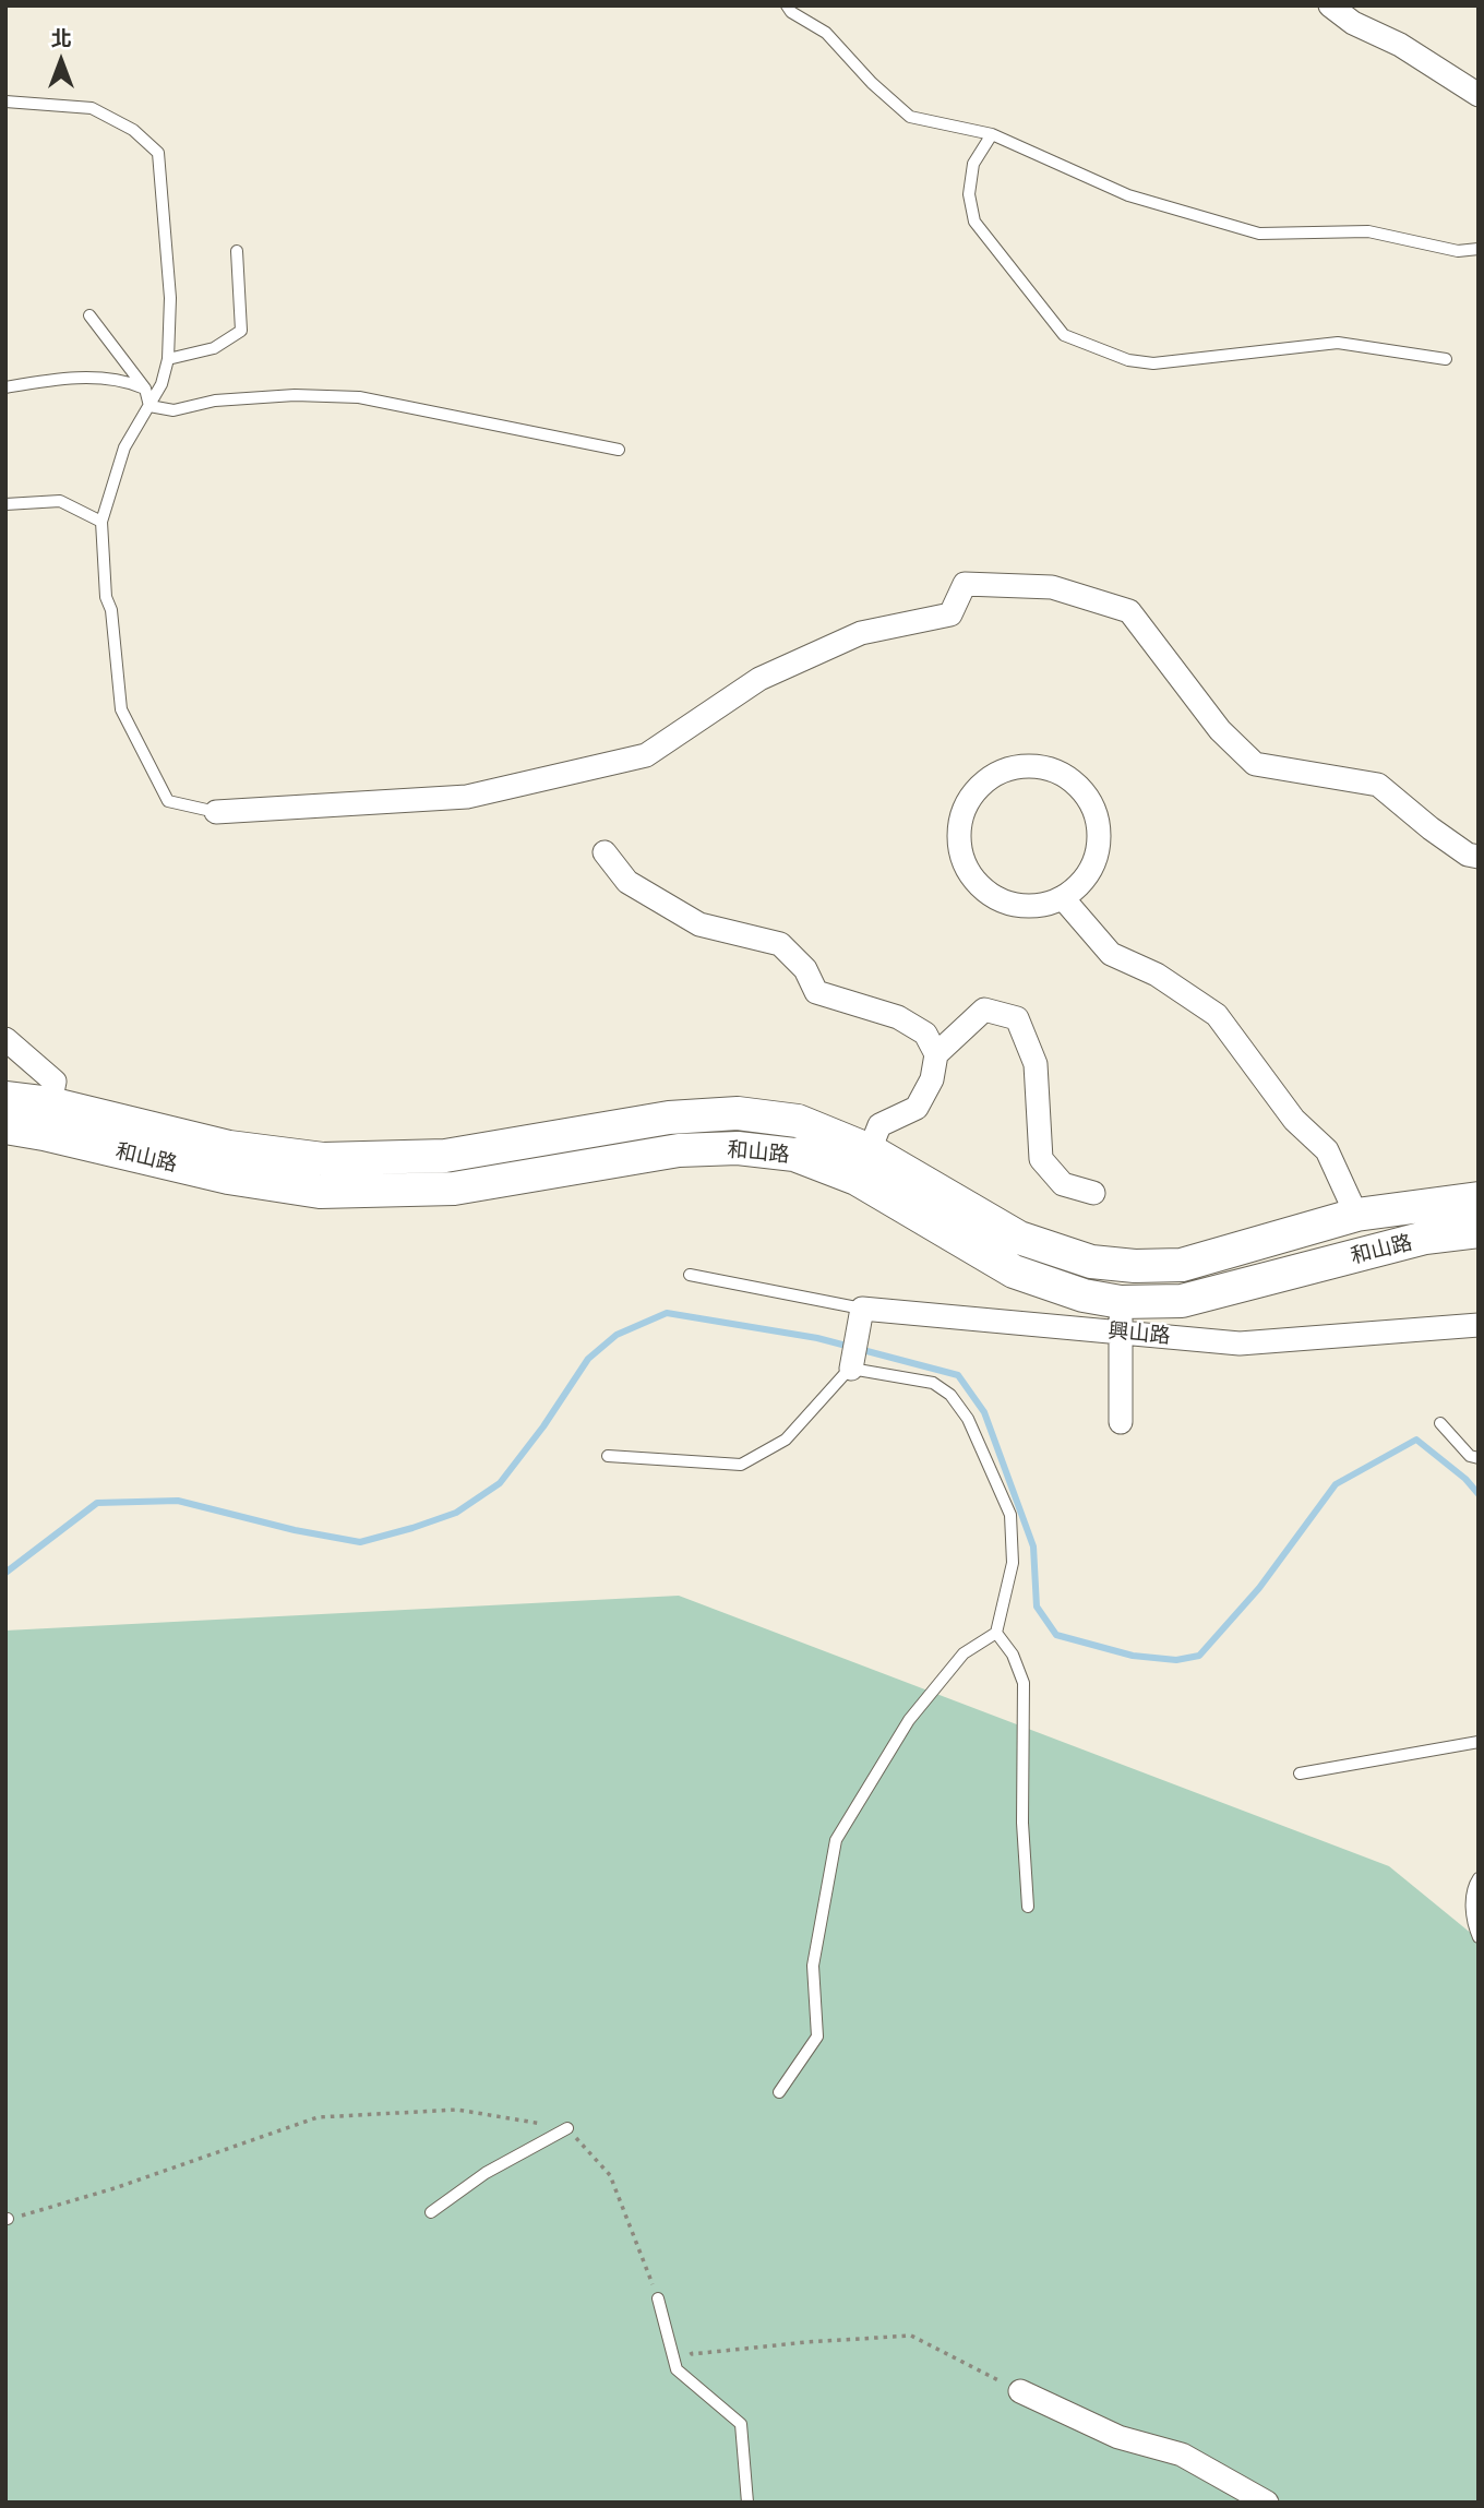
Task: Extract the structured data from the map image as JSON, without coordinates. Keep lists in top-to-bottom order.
{
  "streets": {
    "main road": ["和山路"],
    "street": ["興山路"]
  },
  "crossings": [
    ["和山路", "興山路"]
  ],
  "north": "top"
}
